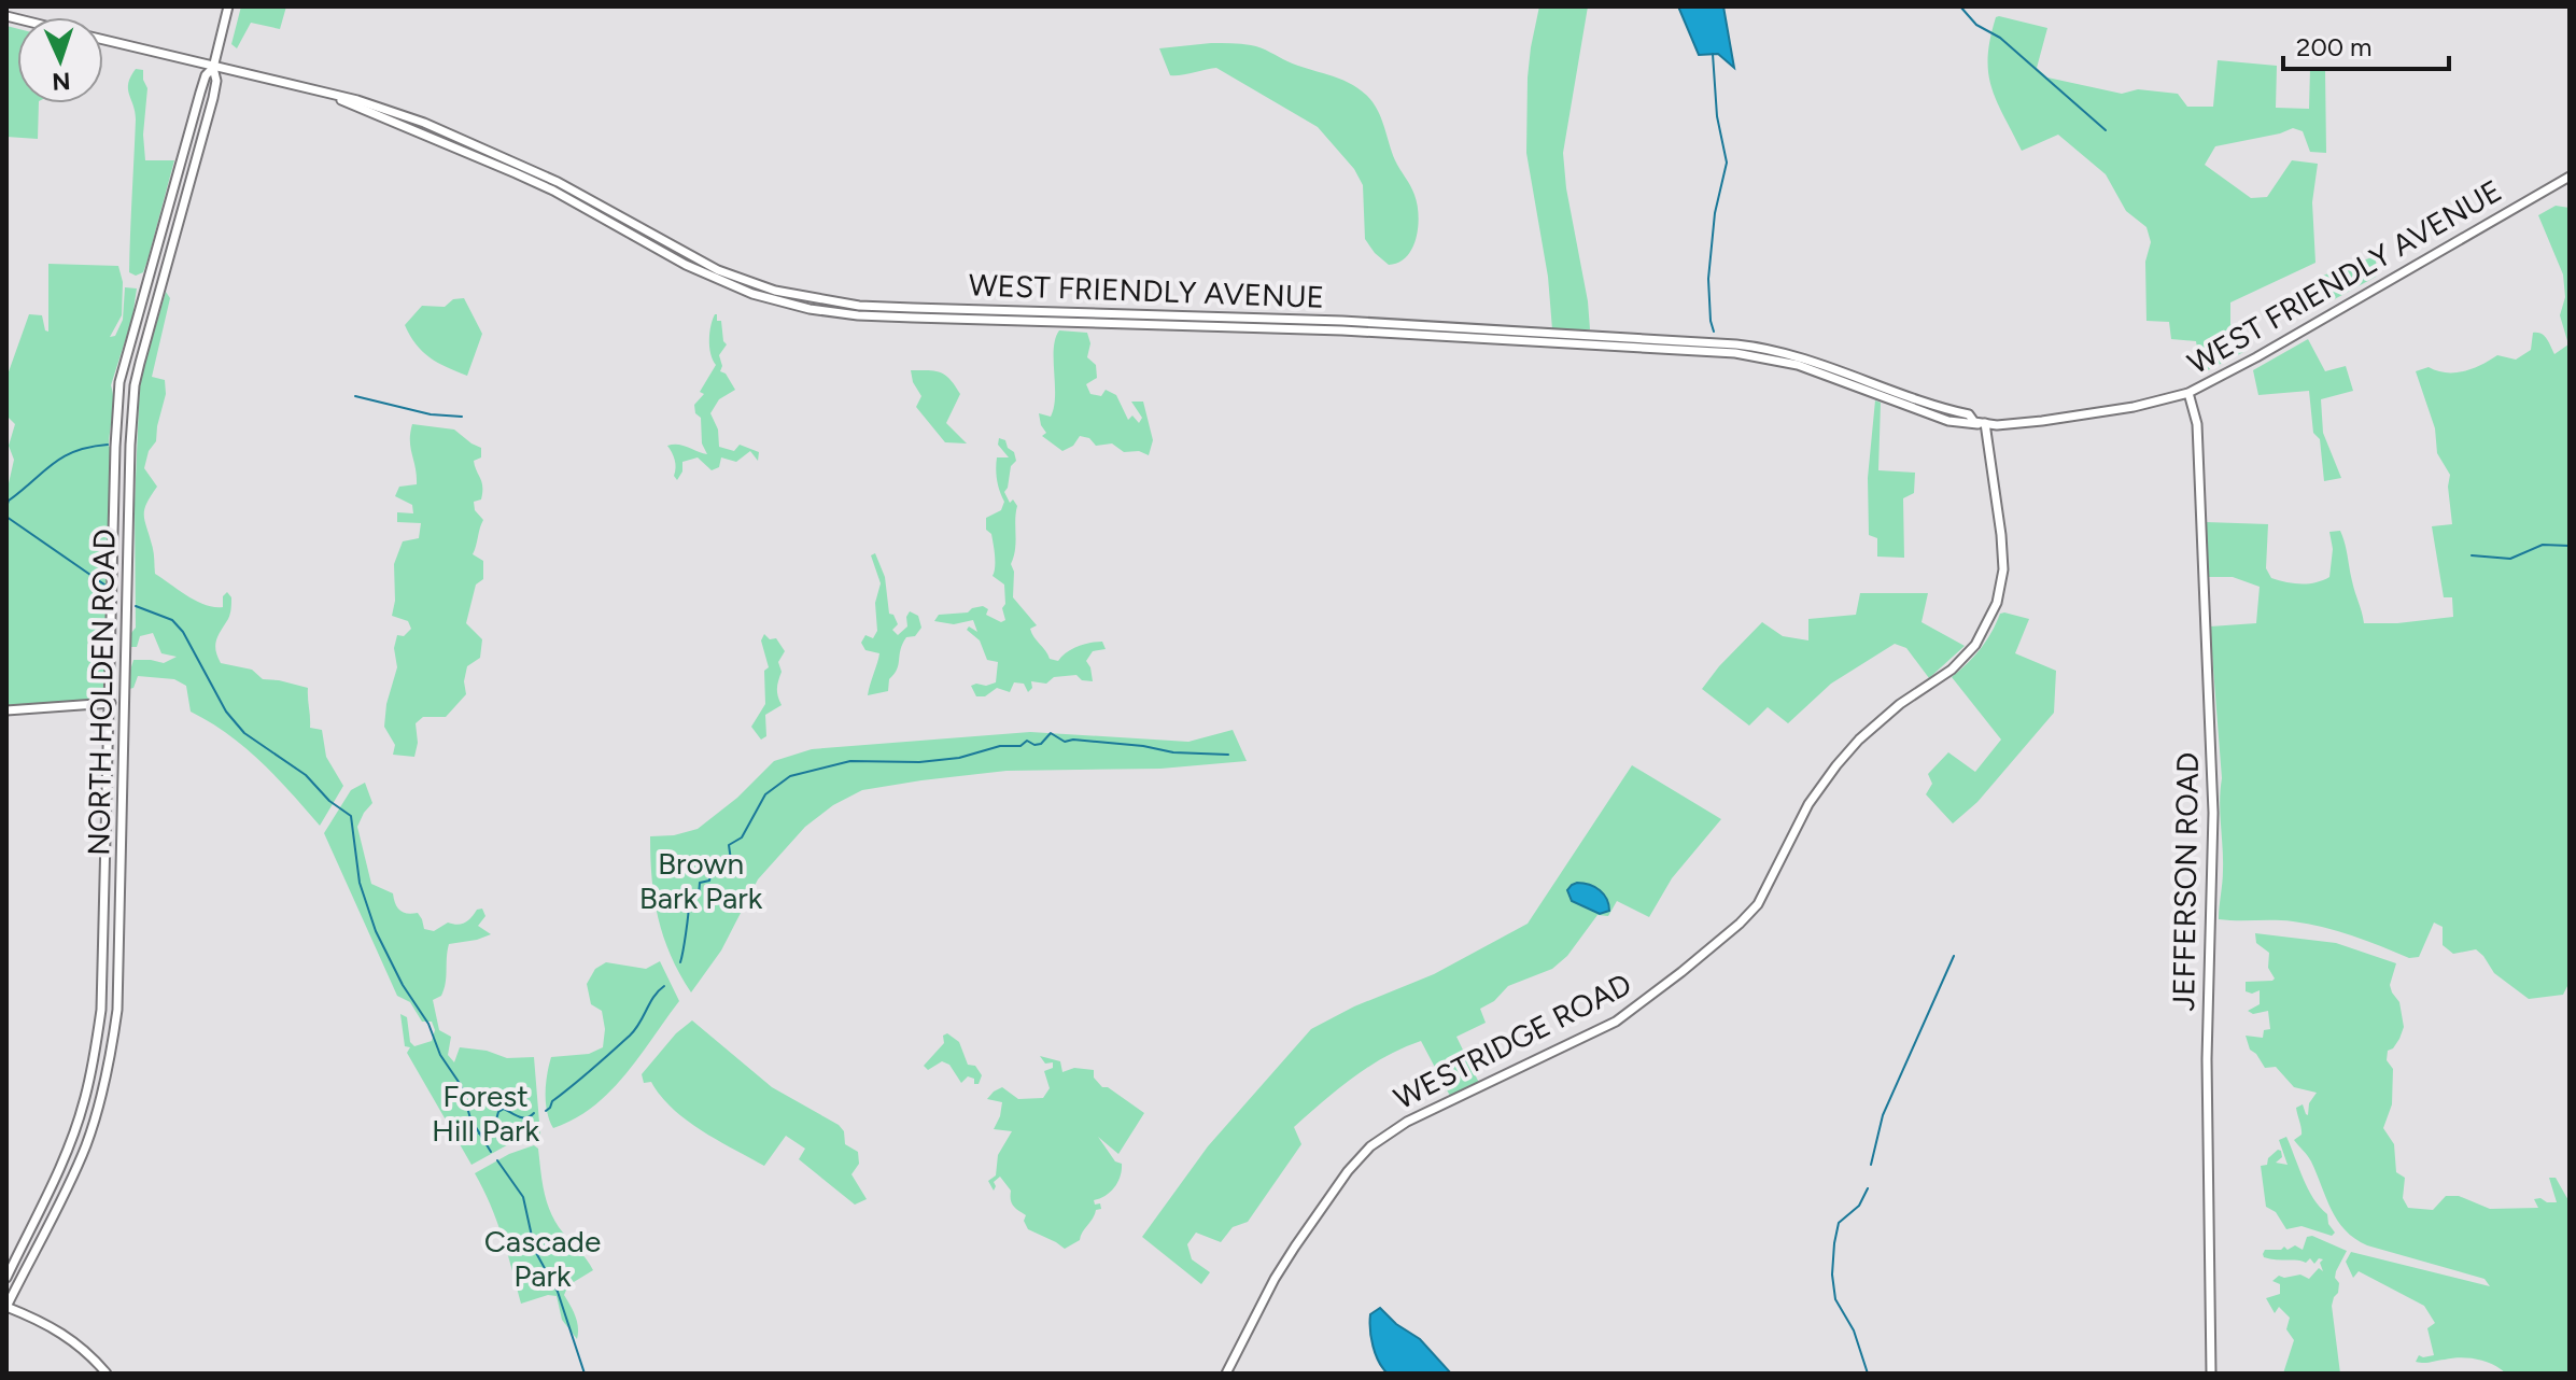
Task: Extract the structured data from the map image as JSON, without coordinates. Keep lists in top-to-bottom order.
{
  "streets": {
    "main road": [
      "WEST FRIENDLY AVENUE",
      "NORTH HOLDEN ROAD",
      "JEFFERSON ROAD",
      "WESTRIDGE ROAD"
    ]
  },
  "crossings": [
    ["WEST FRIENDLY AVENUE", "NORTH HOLDEN ROAD"],
    ["WEST FRIENDLY AVENUE", "JEFFERSON ROAD"],
    ["WEST FRIENDLY AVENUE", "WESTRIDGE ROAD"]
  ],
  "parks": ["Brown Bark Park", "Forest Hill Park", "Cascade Park"],
  "scale_bar": "200 m",
  "north": "bottom"
}
